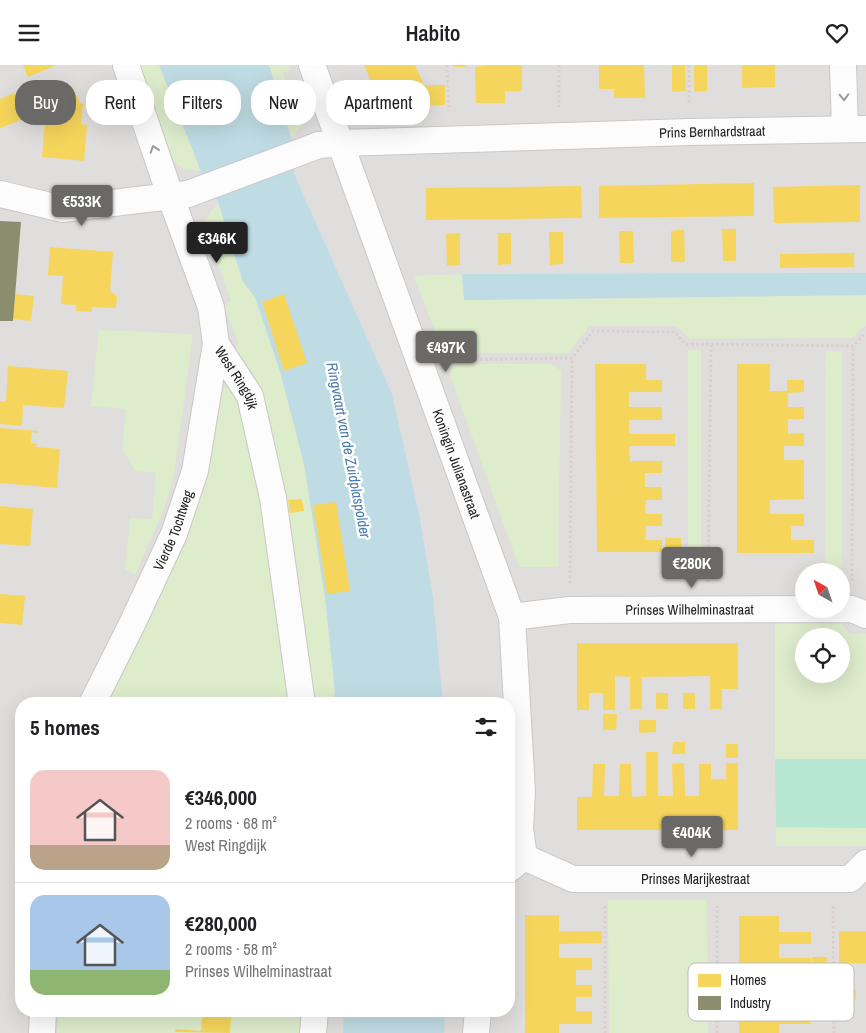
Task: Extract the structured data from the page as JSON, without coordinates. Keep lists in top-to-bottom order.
{
  "streets": {
    "street": [
      "Prins Bernhardstraat",
      "West Ringdijk",
      "Koningin Julianastraat",
      "Vierde Tochtweg",
      "Prinses Wilhelminastraat",
      "Prinses Marijkestraat"
    ]
  },
  "crossings": [
    ["Prins Bernhardstraat", "West Ringdijk"],
    ["Prins Bernhardstraat", "Koningin Julianastraat"],
    ["West Ringdijk", "Vierde Tochtweg"],
    ["Koningin Julianastraat", "Prinses Wilhelminastraat"],
    ["Koningin Julianastraat", "Prinses Marijkestraat"]
  ],
  "water": ["Ringvaart van de Zuidplaspolder"],
  "legend": ["Homes", "Industry"],
  "north": "top left",
  "page": {
    "header": "Habito",
    "chip": [
      "Buy",
      "Rent",
      "Filters",
      "New",
      "Apartment"
    ],
    "price": [
      "€533K",
      "€346K",
      "€497K",
      "€280K",
      "€404K"
    ],
    "heading": "5 homes",
    "list": [
      {
        "name": "€346,000",
        "note": "2 rooms · 68 m² · West Ringdijk"
      },
      {
        "name": "€280,000",
        "note": "2 rooms · 58 m² · Prinses Wilhelminastraat"
      }
    ]
  }
}
